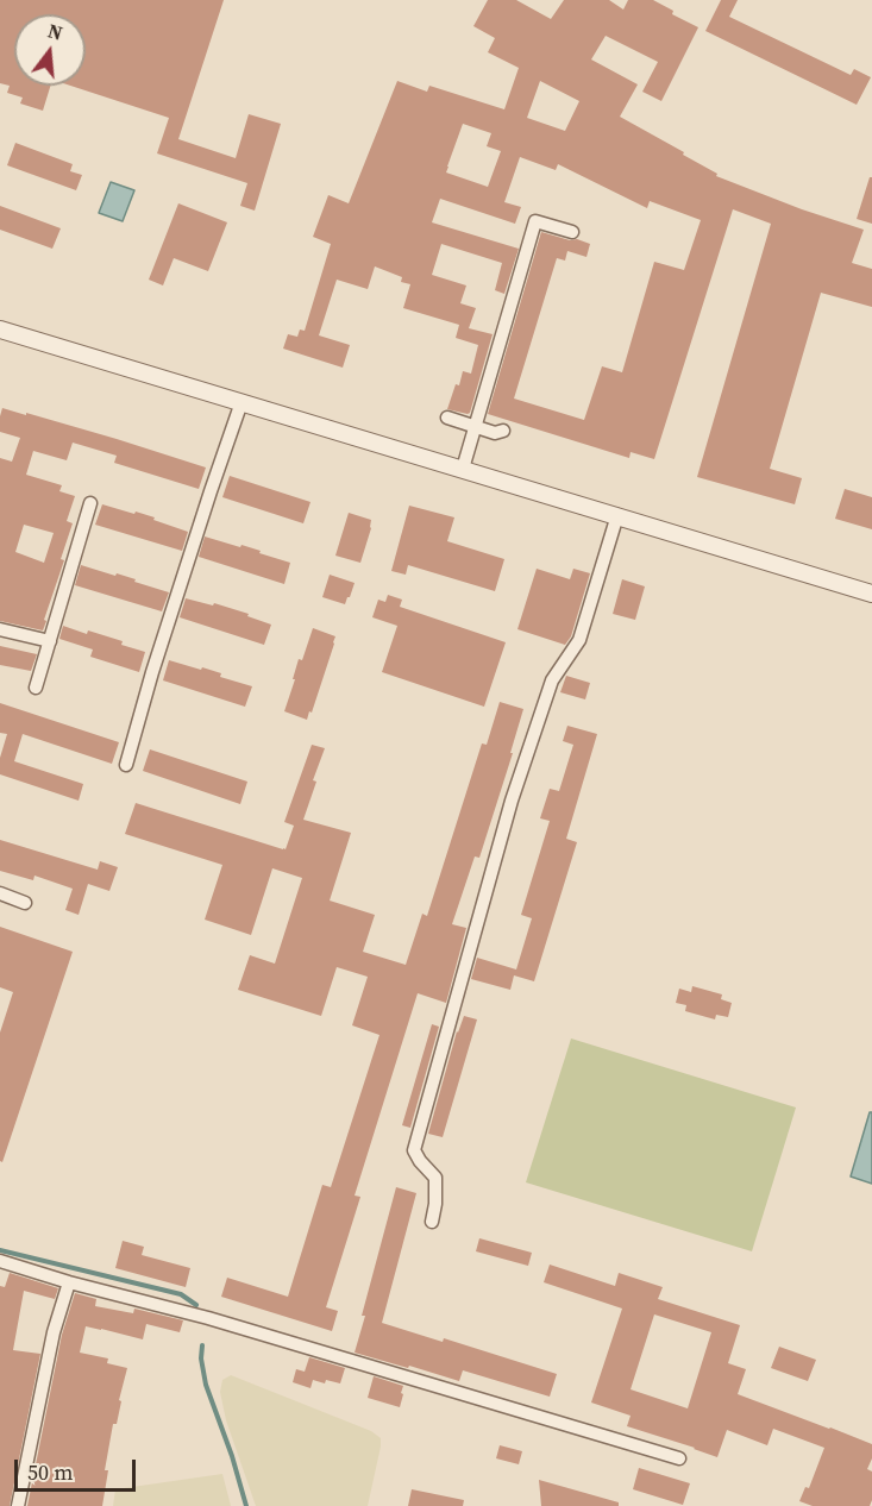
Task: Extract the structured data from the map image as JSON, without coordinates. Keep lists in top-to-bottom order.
{
  "scale_bar": "50 m",
  "north": "top"
}
